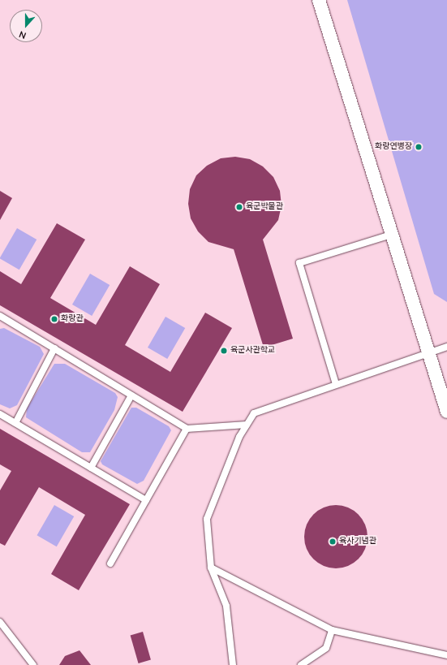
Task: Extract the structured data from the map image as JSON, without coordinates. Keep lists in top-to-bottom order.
{
  "places": [
    "화랑연병장",
    "육군박물관",
    "화랑관",
    "육군사관학교",
    "육사기념관"
  ],
  "north": "bottom"
}
